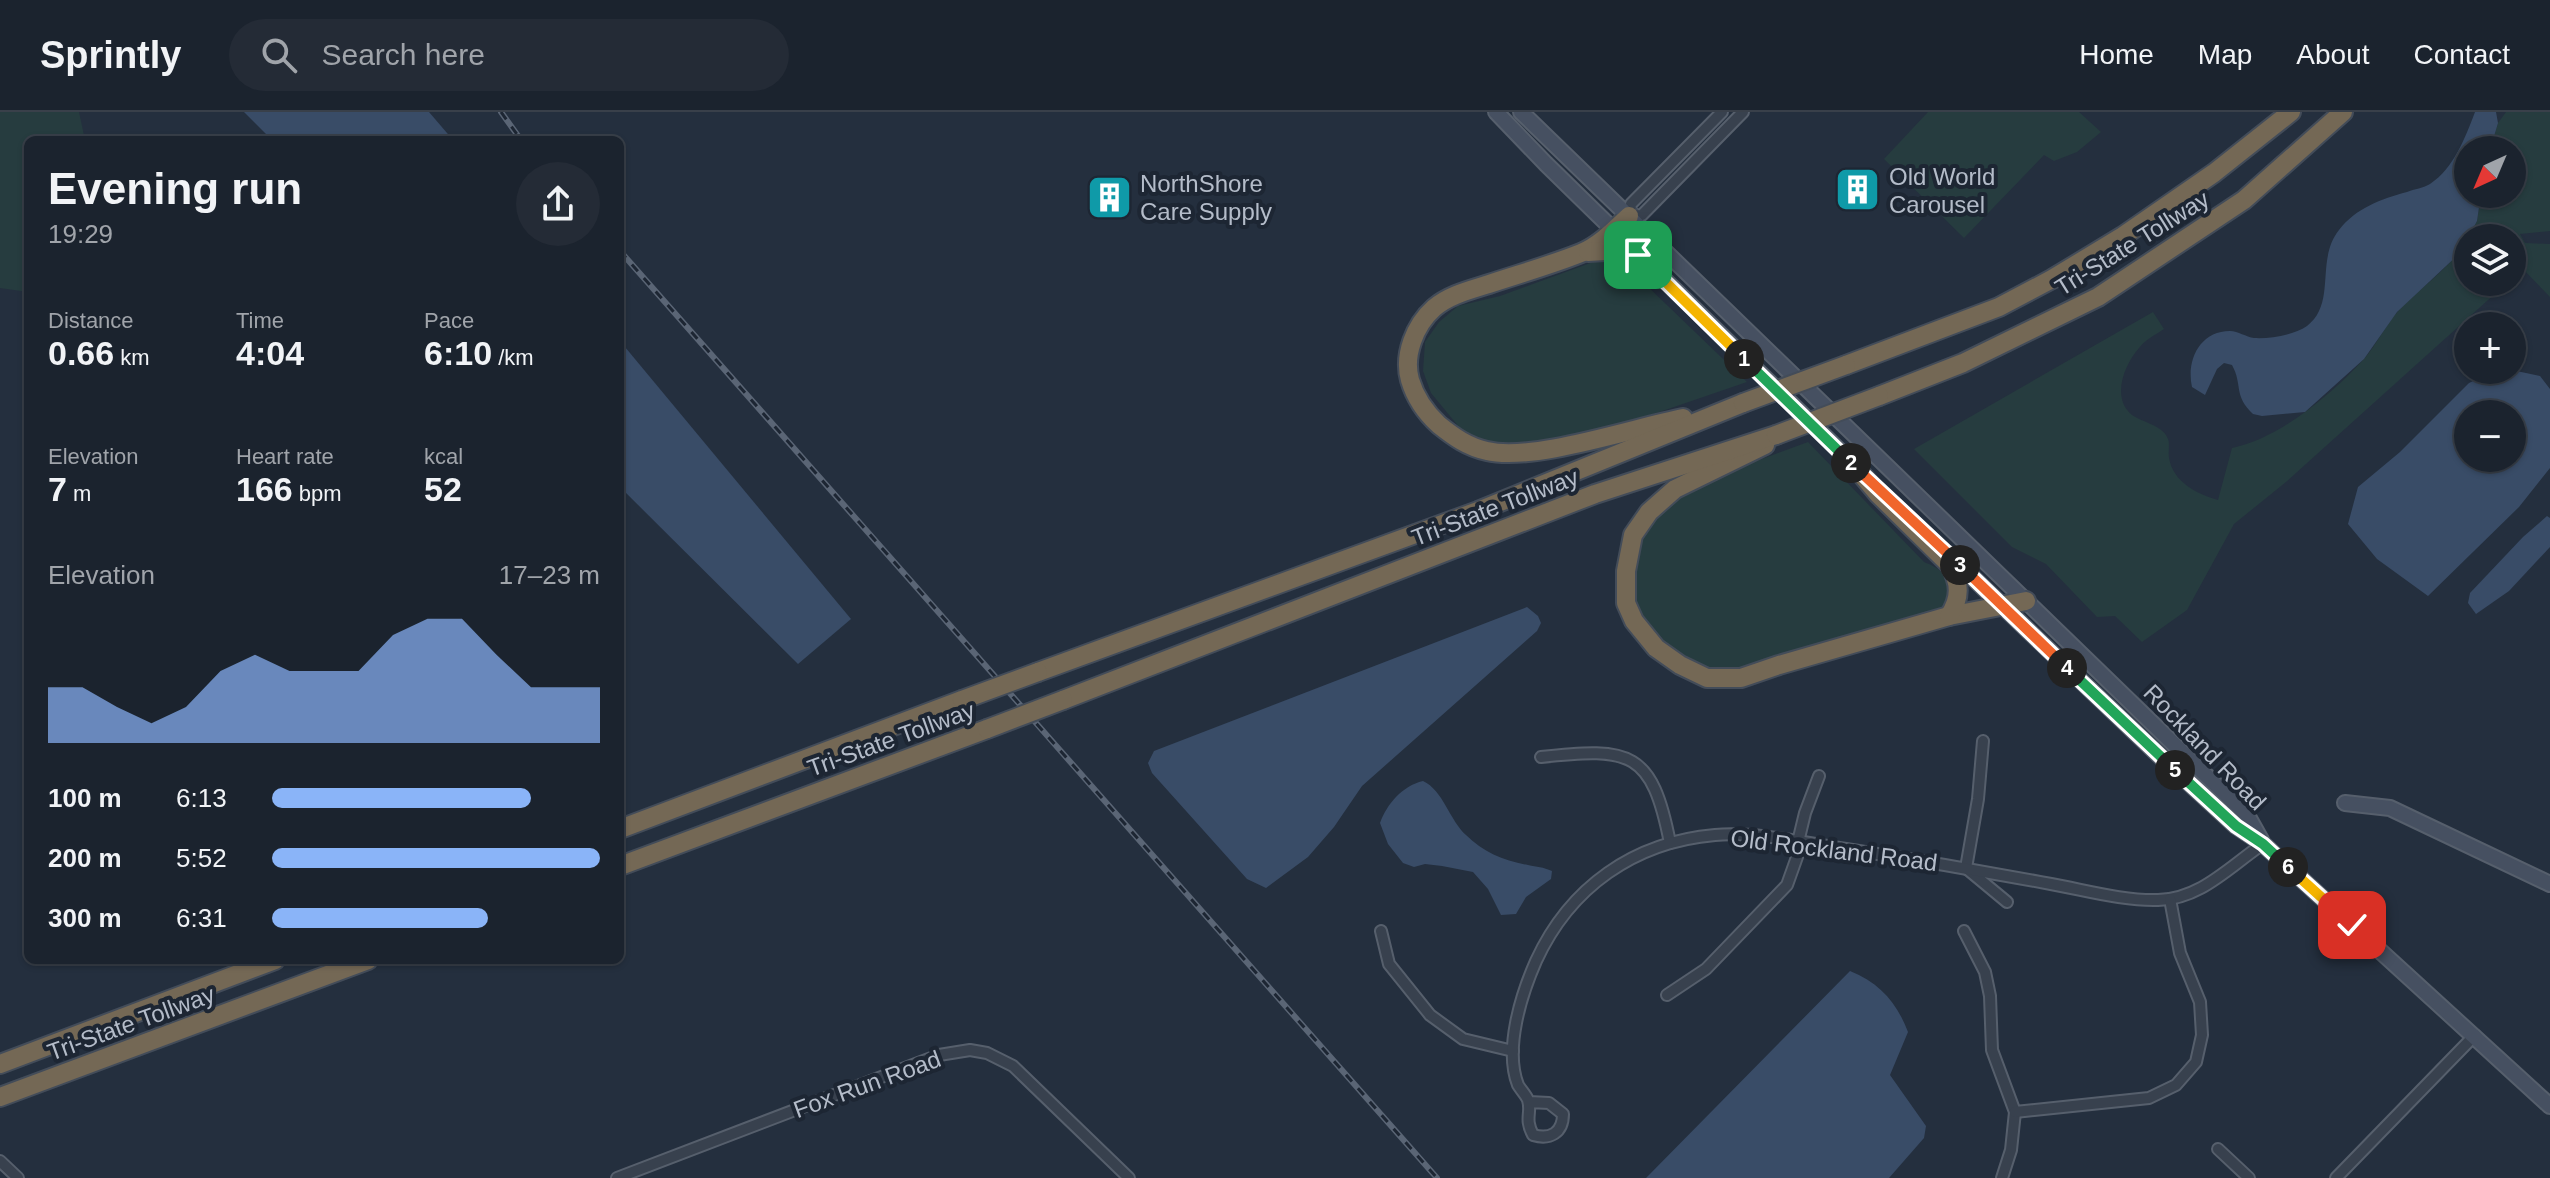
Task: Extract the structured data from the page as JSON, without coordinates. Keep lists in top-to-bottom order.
{
  "streets": {
    "highway": ["Tri-State Tollway"],
    "main road": ["Rockland Road"],
    "street": ["Old Rockland Road", "Fox Run Road"]
  },
  "crossings": [
    ["Rockland Road", "Old Rockland Road"]
  ],
  "places": {
    "building": ["Old World Carousel", "NorthShore Care Supply"]
  },
  "north": "bottom left",
  "page": {
    "header": "Sprintly",
    "search": "Search here",
    "nav": [
      "Home",
      "Map",
      "About",
      "Contact"
    ],
    "map_buttons": ["+", "−"],
    "heading": ["Evening run", "19:29"],
    "stats": [
      ["Distance", "0.66 km"],
      ["Time", "4:04"],
      ["Pace", "6:10 /km"],
      ["Elevation", "7 m"],
      ["Heart rate", "166 bpm"],
      ["kcal", "52"]
    ],
    "pins": [
      "1",
      "2",
      "3",
      "4",
      "5",
      "6"
    ],
    "chart": ["Elevation", "17–23 m"],
    "list": [
      {
        "name": "100 m",
        "note": "6:13"
      },
      {
        "name": "200 m",
        "note": "5:52"
      },
      {
        "name": "300 m",
        "note": "6:31"
      }
    ]
  }
}
